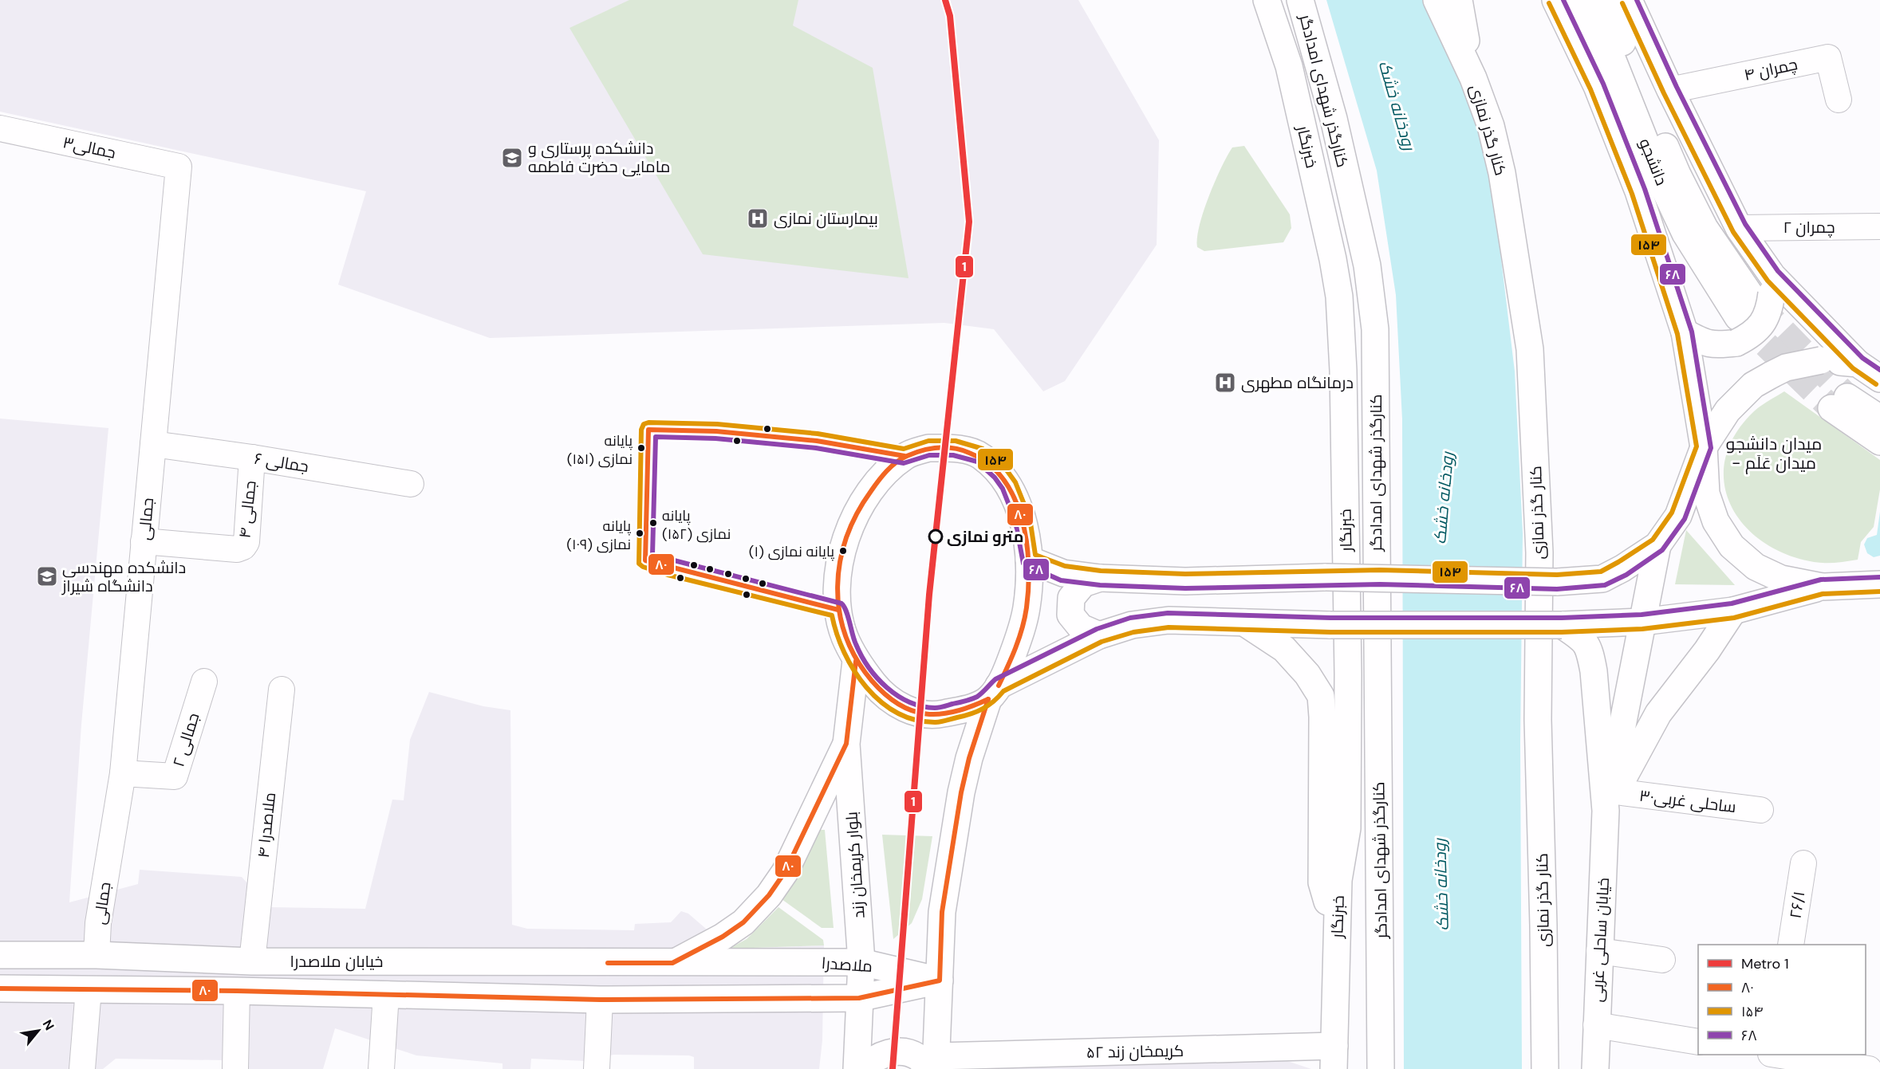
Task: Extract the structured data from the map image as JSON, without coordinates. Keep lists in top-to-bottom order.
{
  "streets": {
    "main road": [
      "کنارگذر شهدای امدادگر",
      "کنار گذر نمازی",
      "خبرنگار",
      "دانشجو",
      "بلوار کریمخان زند",
      "خیابان ساحلی غربی",
      "خیابان ملاصدرا",
      "ملاصدرا",
      "کریمخان زند ۵۲"
    ],
    "street": [
      "۴ چمران",
      "جمالی۳",
      "۲ چمران",
      "۶ جمالی",
      "۴ جمالی",
      "جمالی",
      "۲ جمالی",
      "ساحلی غربی۳۰",
      "۴ ملاصدرا",
      "۲۶/۱"
    ]
  },
  "crossings": [
    ["خبرنگار", "کریمخان زند ۵۲"],
    ["جمالی۳", "جمالی"],
    ["۶ جمالی", "۴ جمالی"],
    ["۶ جمالی", "جمالی"],
    ["۴ جمالی", "جمالی"],
    ["جمالی", "۲ جمالی"],
    ["جمالی", "خیابان ملاصدرا"],
    ["ساحلی غربی۳۰", "خیابان ساحلی غربی"],
    ["۴ ملاصدرا", "خیابان ملاصدرا"],
    ["بلوار کریمخان زند", "ملاصدرا"],
    ["خیابان ملاصدرا", "ملاصدرا"]
  ],
  "districts": ["میدان دانشجو - میدان عَلَم"],
  "water": ["رودخانه خشک"],
  "places": {
    "school or university": ["دانشکده پرستاری و مامایی حضرت فاطمه", "دانشکده مهندسی دانشگاه شیراز"],
    "hospital": ["بیمارستان نمازی", "درمانگاه مطهری"],
    "other": [
      "پایانه نمازی (۱۵۱)",
      "پایانه نمازی (۱۵۲)",
      "پایانه نمازی (۱۰۹)",
      "مترو نمازی",
      "پایانه نمازی (۱)"
    ]
  },
  "lines": [
    "metro line 1",
    "transit line ۶۸",
    "transit line ۱۵۴",
    "transit line ۸۰"
  ],
  "legend": [
    "Metro 1",
    "۸۰",
    "۱۵۴",
    "۶۸"
  ],
  "north": "top right"
}
